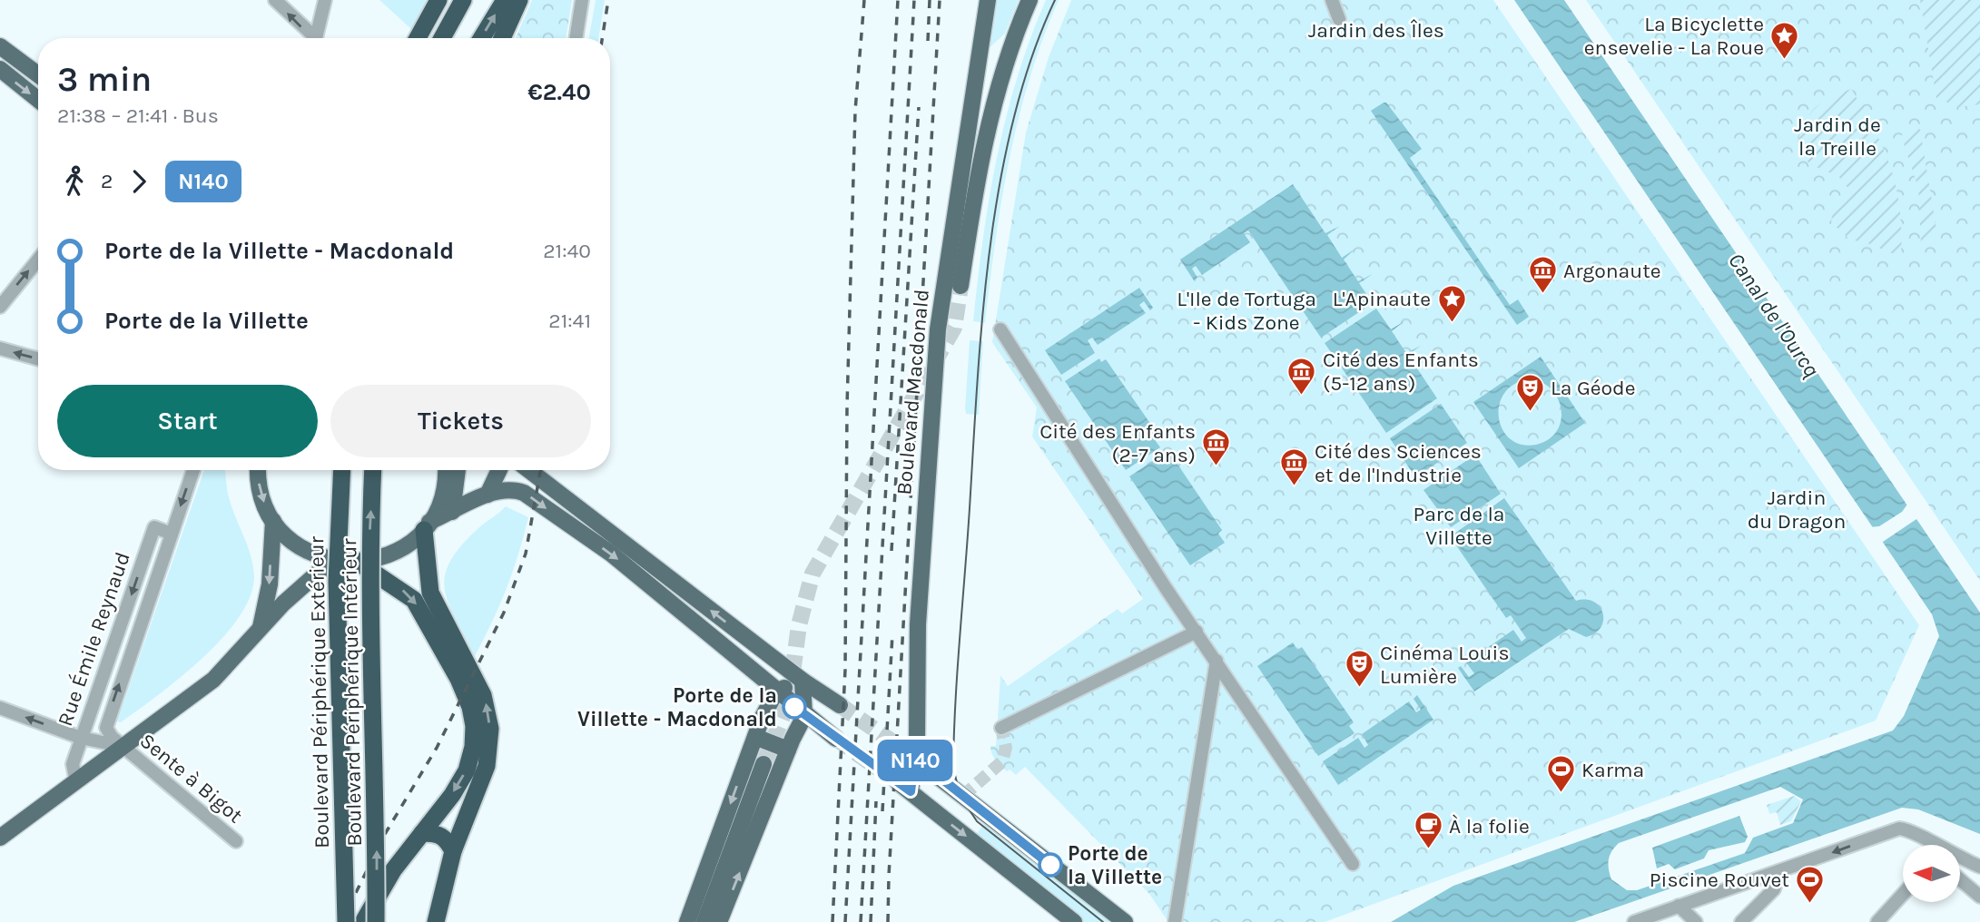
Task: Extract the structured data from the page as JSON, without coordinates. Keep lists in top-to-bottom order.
{
  "streets": {
    "highway": ["Boulevard Périphérique Extérieur", "Boulevard Périphérique Intérieur"],
    "main road": ["Boulevard Macdonald"],
    "street": ["Rue Émile Reynaud", "Sente à Bigot"]
  },
  "crossings": [
    ["Rue Émile Reynaud", "Sente à Bigot"]
  ],
  "water": ["Canal de l'Ourcq"],
  "parks": [
    "Jardin des Îles",
    "Jardin de la Treille",
    "L'Ile de Tortuga - Kids Zone",
    "Jardin du Dragon",
    "Parc de la Villette"
  ],
  "places": {
    "place": ["La Bicyclette ensevelie - La Roue", "L'Apinaute"],
    "museum": [
      "Argonaute",
      "Cité des Enfants (5-12 ans)",
      "Cité des Enfants (2-7 ans)",
      "Cité des Sciences et de l'Industrie"
    ],
    "theatre": ["La Géode", "Cinéma Louis Lumière"],
    "other": ["Porte de la Villette - Macdonald", "Porte de la Villette"],
    "sports": ["Karma", "Piscine Rouvet"],
    "cafe": ["À la folie"]
  },
  "lines": ["bus line N140"],
  "north": "left",
  "page": {
    "on_map": "N140",
    "heading": ["3 min", "21:38 – 21:41 · Bus", "€2.40"],
    "legs": ["2", "N140"],
    "list": [
      {
        "name": "Porte de la Villette - Macdonald",
        "value": "21:40"
      },
      {
        "name": "Porte de la Villette",
        "value": "21:41"
      }
    ],
    "buttons": ["Start", "Tickets"]
  }
}
